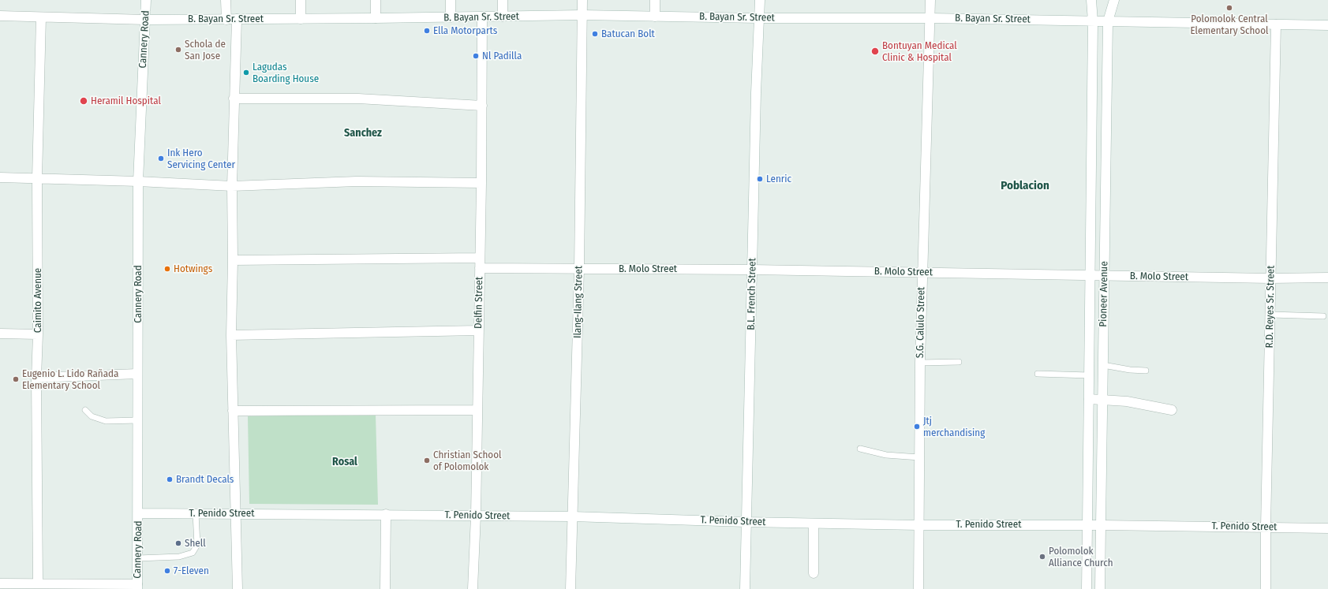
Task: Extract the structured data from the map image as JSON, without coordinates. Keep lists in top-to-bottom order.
{
  "streets": {
    "street": [
      "B. Bayan Sr. Street",
      "Cannery Road",
      "B. Molo Street",
      "B.L. French Street",
      "Pioneer Avenue",
      "Caimito Avenue",
      "Ilang-Ilang Street",
      "Delfin Street",
      "R.D. Reyes Sr. Street",
      "S.G. Calulo Street",
      "T. Penido Street"
    ]
  },
  "crossings": [
    ["B. Bayan Sr. Street", "Cannery Road"],
    ["B. Bayan Sr. Street", "B.L. French Street"],
    ["B. Bayan Sr. Street", "Pioneer Avenue"],
    ["B. Bayan Sr. Street", "Caimito Avenue"],
    ["B. Bayan Sr. Street", "Ilang-Ilang Street"],
    ["B. Bayan Sr. Street", "Delfin Street"],
    ["B. Bayan Sr. Street", "R.D. Reyes Sr. Street"],
    ["B. Bayan Sr. Street", "S.G. Calulo Street"],
    ["Cannery Road", "T. Penido Street"],
    ["B. Molo Street", "B.L. French Street"],
    ["B. Molo Street", "Pioneer Avenue"],
    ["B. Molo Street", "Ilang-Ilang Street"],
    ["B. Molo Street", "Delfin Street"],
    ["B. Molo Street", "R.D. Reyes Sr. Street"],
    ["B. Molo Street", "S.G. Calulo Street"],
    ["B.L. French Street", "T. Penido Street"],
    ["Pioneer Avenue", "T. Penido Street"],
    ["Ilang-Ilang Street", "T. Penido Street"],
    ["Delfin Street", "T. Penido Street"],
    ["R.D. Reyes Sr. Street", "T. Penido Street"],
    ["S.G. Calulo Street", "T. Penido Street"]
  ],
  "districts": ["Sanchez", "Poblacion", "Rosal"],
  "places": [
    "Polomolok Central Elementary School",
    "Ella Motorparts",
    "Batucan Bolt",
    "Schola de San Jose",
    "Bontuyan Medical Clinic & Hospital",
    "Nl Padilla",
    "Lagudas Boarding House",
    "Heramil Hospital",
    "Ink Hero Servicing Center",
    "Lenric",
    "Hotwings",
    "Eugenio L. Lido Rañada Elementary School",
    "Jtj merchandising",
    "Christian School of Polomolok",
    "Brandt Decals",
    "Shell",
    "Polomolok Alliance Church",
    "7-Eleven"
  ]
}
